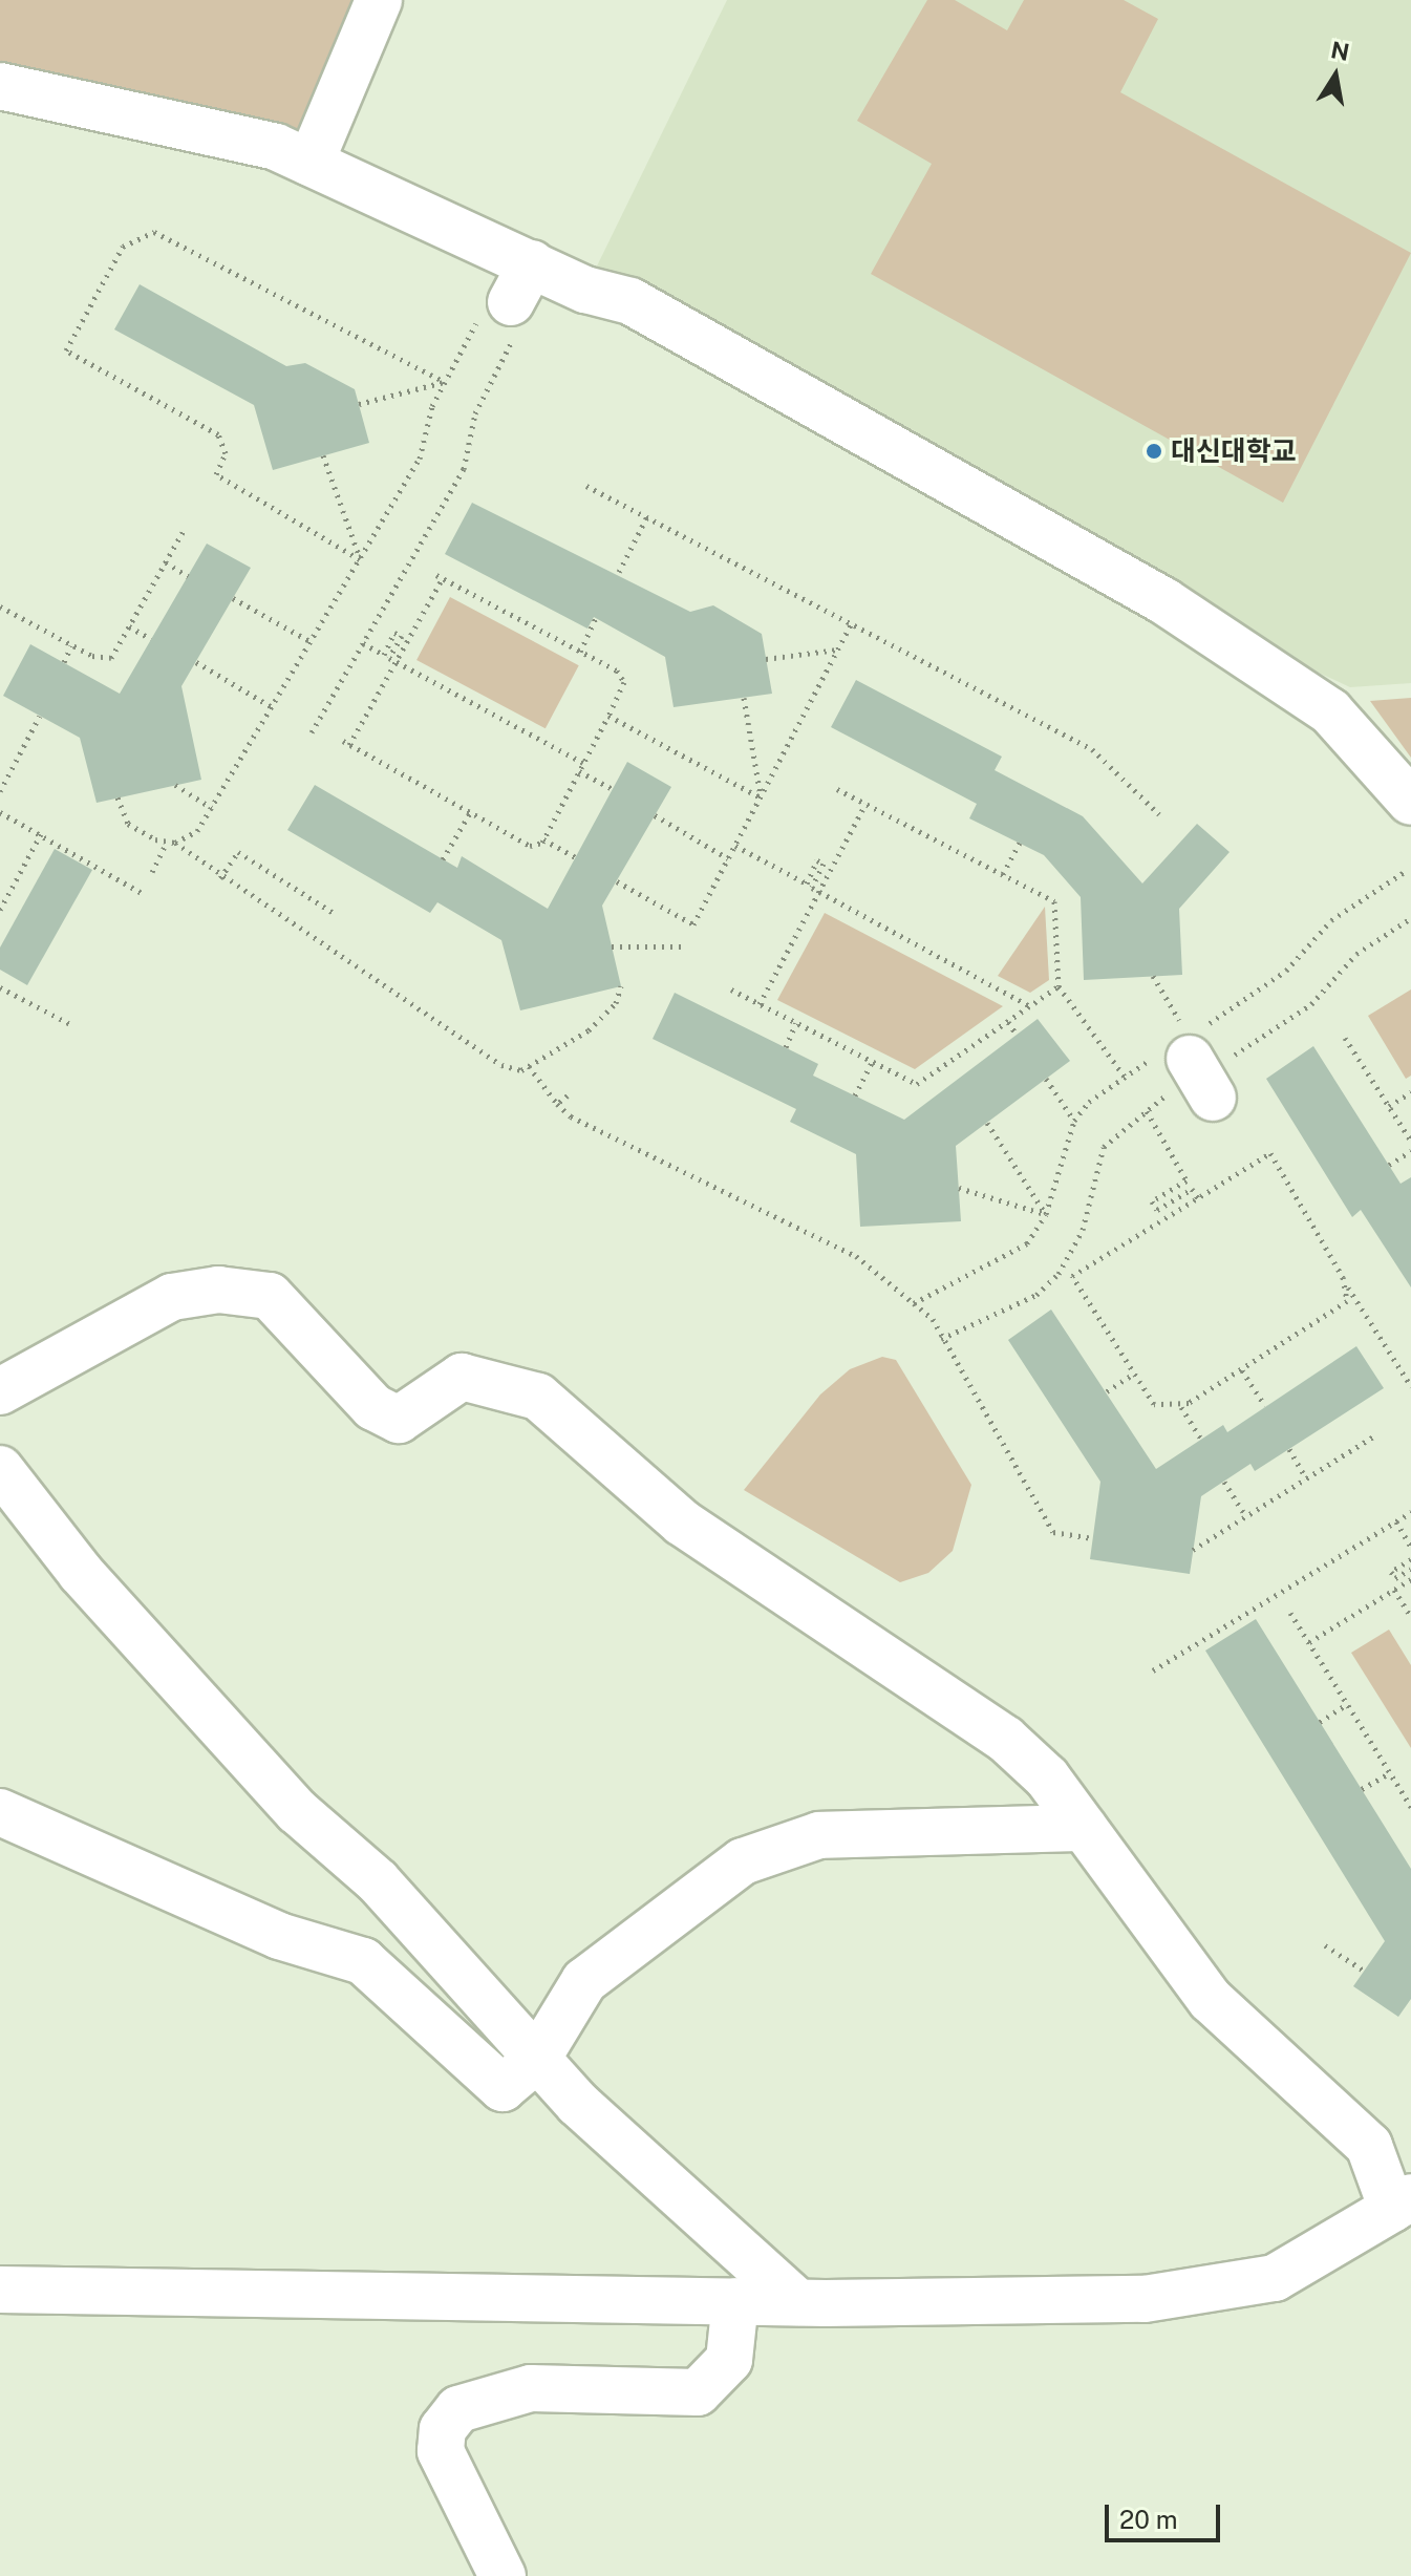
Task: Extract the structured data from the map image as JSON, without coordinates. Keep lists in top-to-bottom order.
{
  "places": ["대신대학교"],
  "scale_bar": "20 m",
  "north": "top"
}
